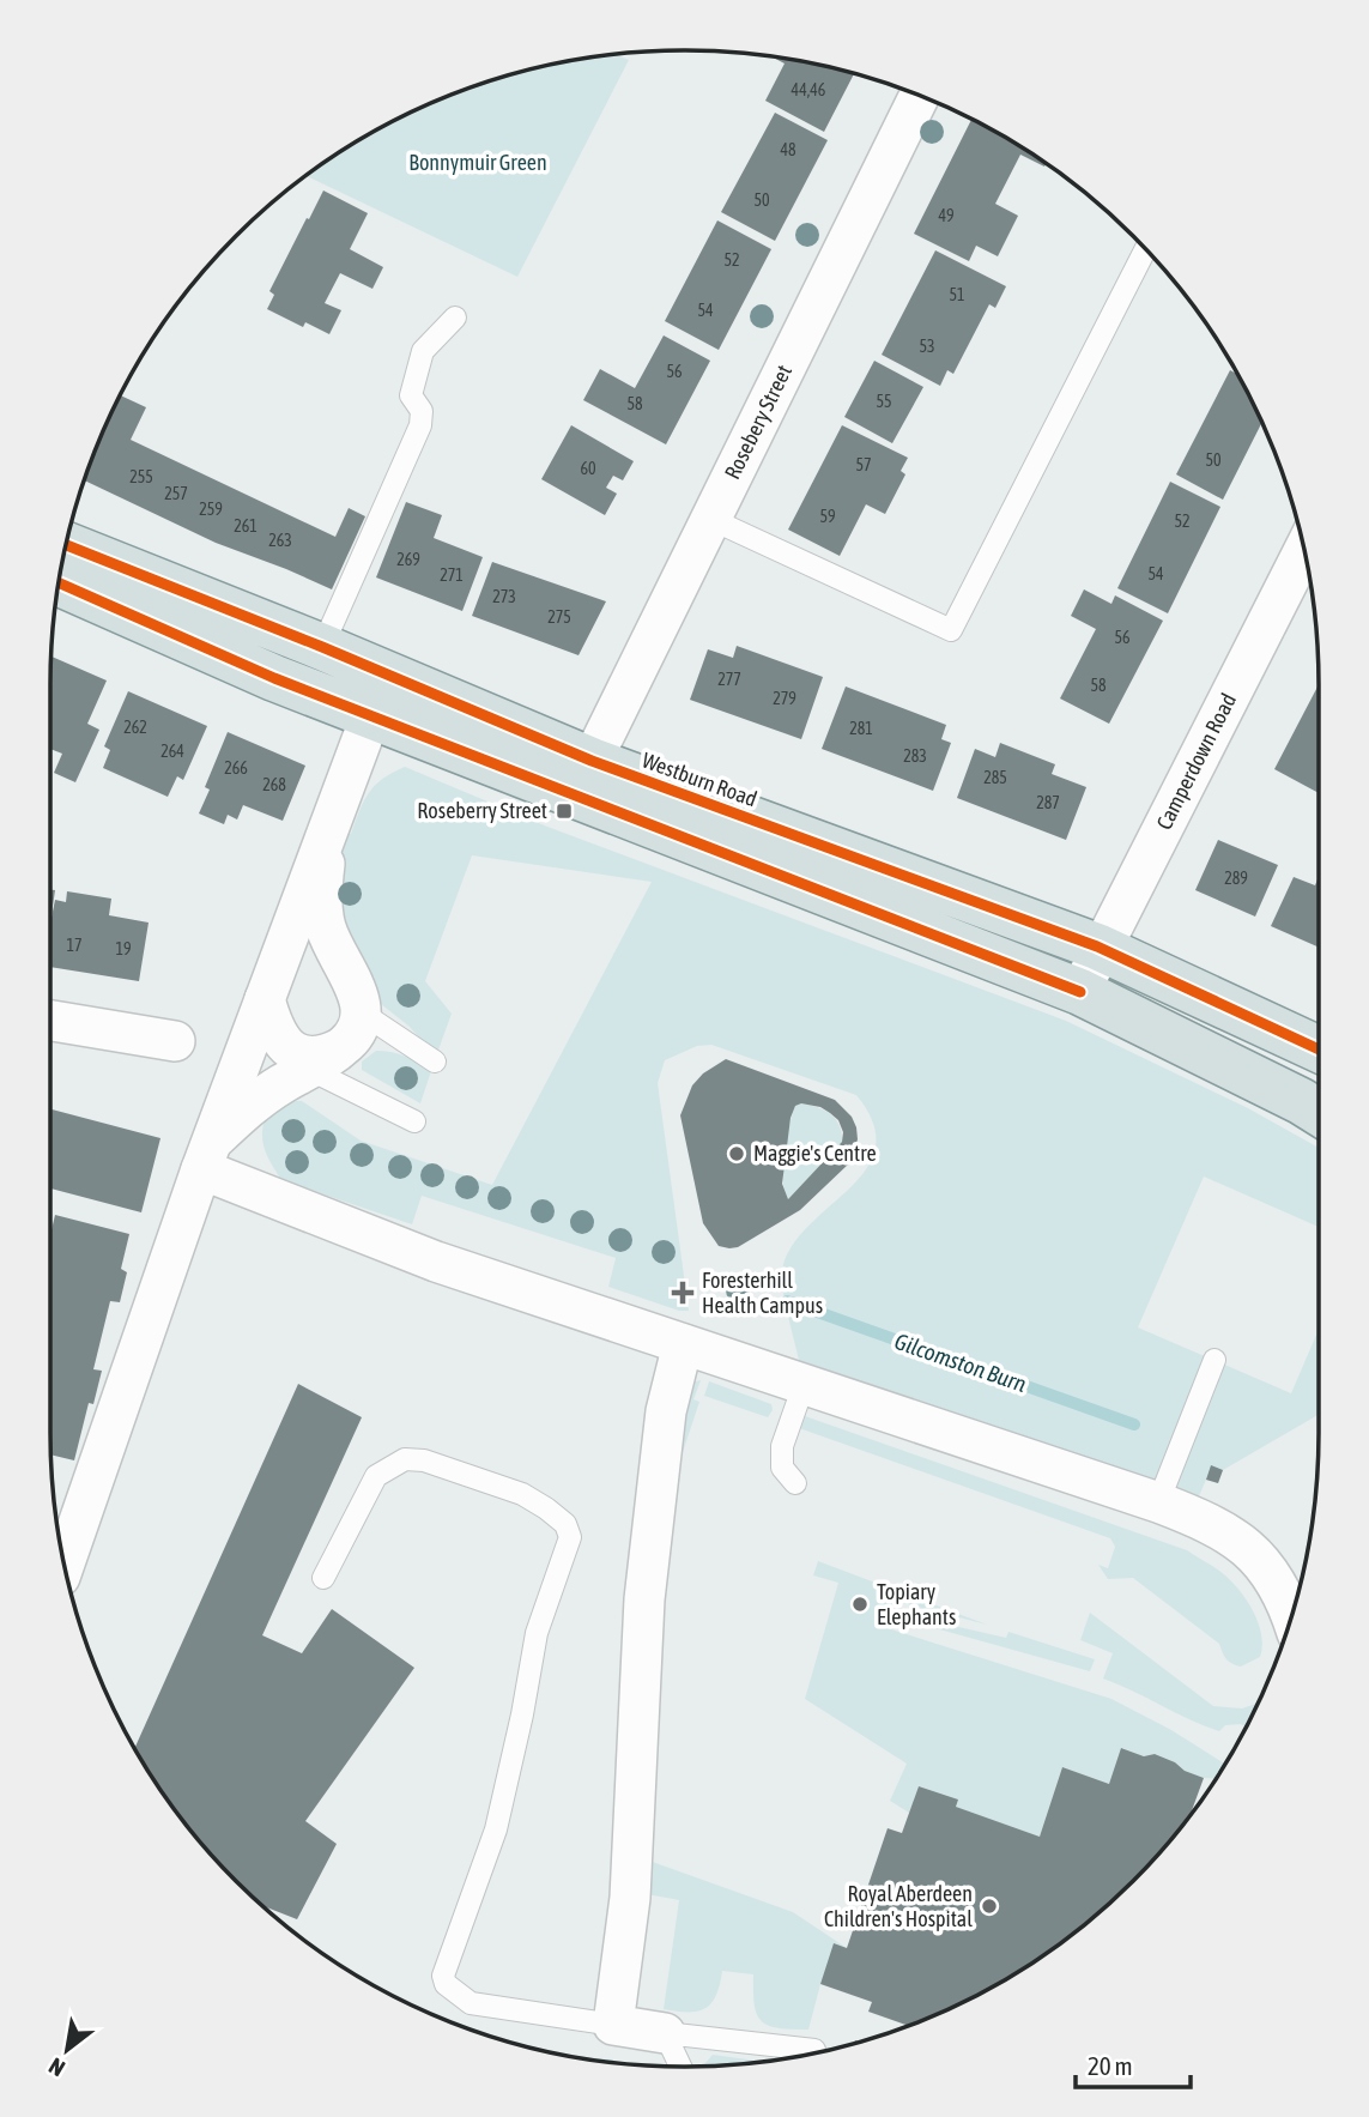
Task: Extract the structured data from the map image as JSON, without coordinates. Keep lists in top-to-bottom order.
{
  "streets": {
    "main road": ["Westburn Road"],
    "street": ["Rosebery Street", "Camperdown Road"]
  },
  "crossings": [
    ["Rosebery Street", "Westburn Road"],
    ["Camperdown Road", "Westburn Road"]
  ],
  "water": ["Gilcomston Burn"],
  "parks": ["Bonnymuir Green"],
  "places": {
    "transit": ["Roseberry Street"],
    "other": ["Maggie's Centre", "Topiary Elephants", "Royal Aberdeen Children's Hospital"],
    "health": ["Foresterhill Health Campus"]
  },
  "house_numbers": [
    "44,46",
    "48",
    "50",
    "49",
    "52",
    "51",
    "54",
    "53",
    "56",
    "55",
    "58",
    "50",
    "57",
    "60",
    "255",
    "257",
    "259",
    "59",
    "52",
    "261",
    "263",
    "269",
    "54",
    "271",
    "273",
    "275",
    "56",
    "277",
    "58",
    "279",
    "262",
    "281",
    "264",
    "283",
    "266",
    "285",
    "268",
    "287",
    "289",
    "17",
    "19"
  ],
  "scale_bar": "20 m",
  "north": "bottom left"
}
